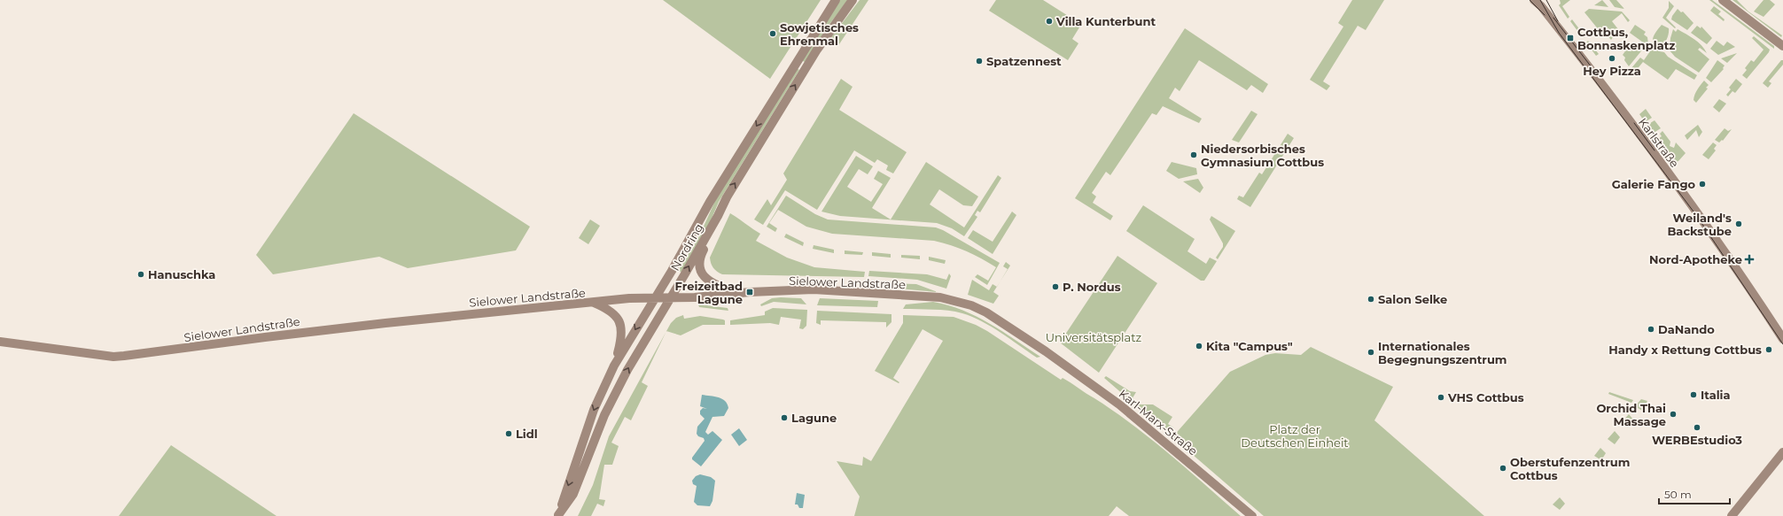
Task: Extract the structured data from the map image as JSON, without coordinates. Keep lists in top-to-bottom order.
{
  "streets": {
    "main road": [
      "Karlstraße",
      "Nordring",
      "Sielower Landstraße",
      "Karl-Marx-Straße"
    ]
  },
  "crossings": [
    ["Nordring", "Sielower Landstraße"],
    ["Sielower Landstraße", "Karl-Marx-Straße"]
  ],
  "parks": ["Universitätsplatz", "Platz der Deutschen Einheit"],
  "places": {
    "other": [
      "Villa Kunterbunt",
      "Sowjetisches Ehrenmal",
      "Hey Pizza",
      "Spatzennest",
      "Niedersorbisches Gymnasium Cottbus",
      "Galerie Fango",
      "Weiland's Backstube",
      "Hanuschka",
      "P. Nordus",
      "Salon Selke",
      "DaNando",
      "Kita \"Campus\"",
      "Handy x Rettung Cottbus",
      "Internationales Begegnungszentrum",
      "Italia",
      "VHS Cottbus",
      "Orchid Thai Massage",
      "Lagune",
      "WERBEstudio3",
      "Lidl",
      "Oberstufenzentrum Cottbus"
    ],
    "transit": ["Cottbus, Bonnaskenplatz", "Freizeitbad Lagune"],
    "health": ["Nord-Apotheke"]
  },
  "scale_bar": "50 m"
}
